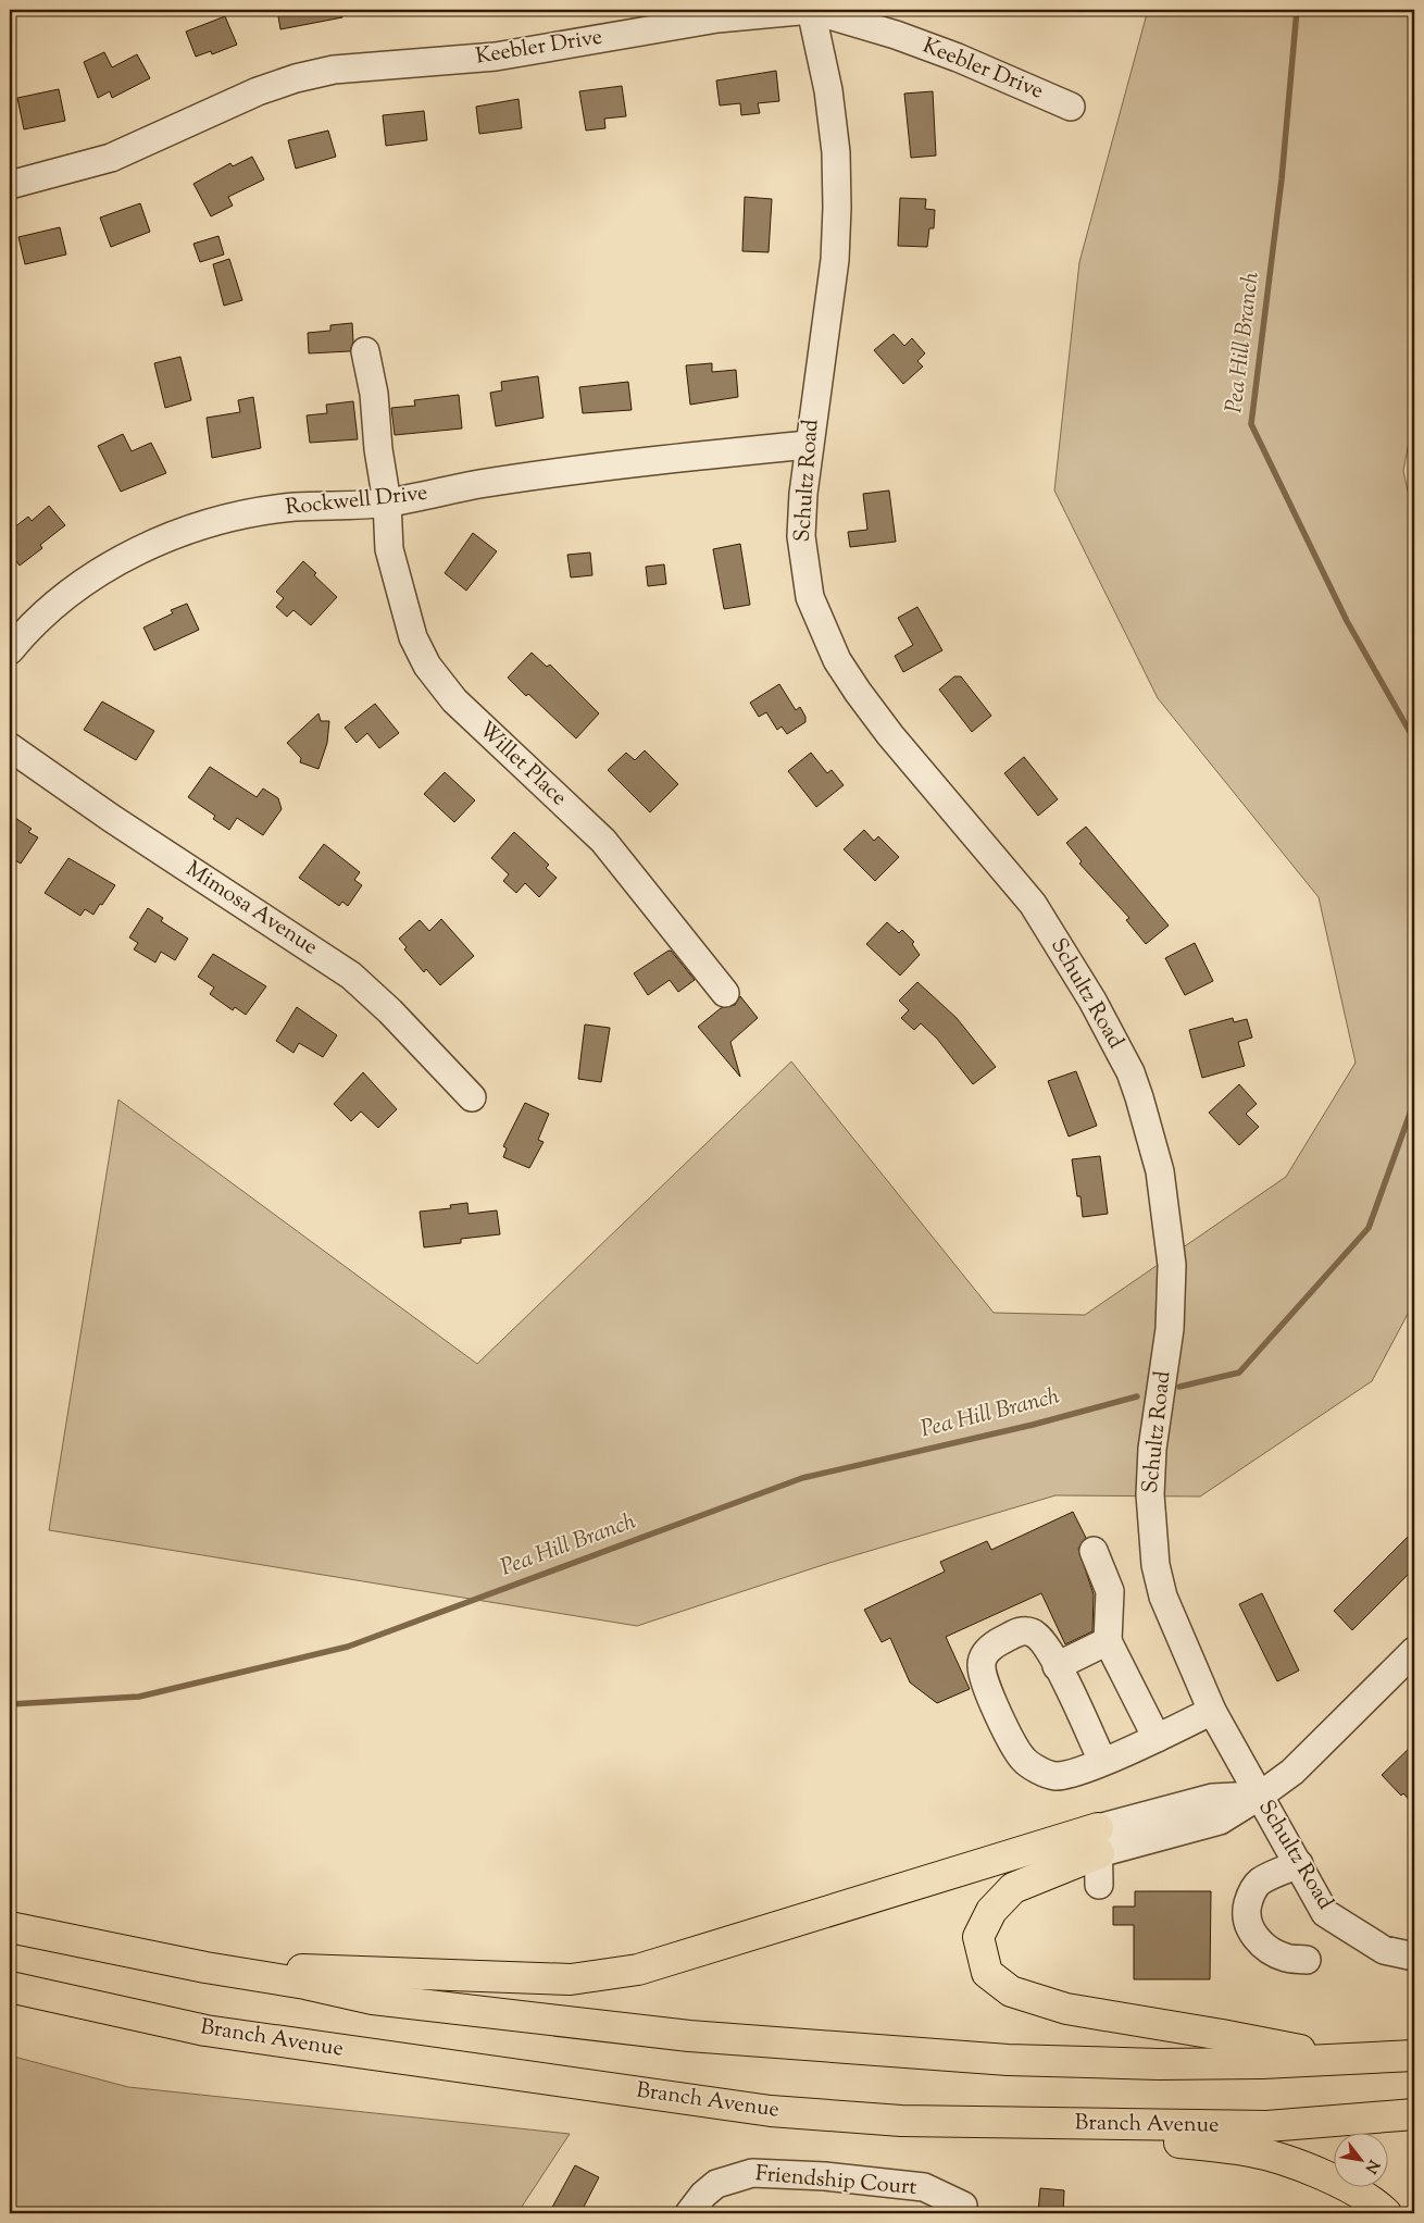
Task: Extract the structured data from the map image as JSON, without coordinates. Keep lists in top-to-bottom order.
{
  "streets": {
    "highway": ["Branch Avenue"],
    "street": [
      "Keebler Drive",
      "Schultz Road",
      "Rockwell Drive",
      "Willet Place",
      "Mimosa Avenue",
      "Friendship Court"
    ]
  },
  "crossings": [
    ["Keebler Drive", "Schultz Road"],
    ["Schultz Road", "Rockwell Drive"],
    ["Rockwell Drive", "Willet Place"]
  ],
  "water": ["Pea Hill Branch"],
  "north": "bottom right"
}
